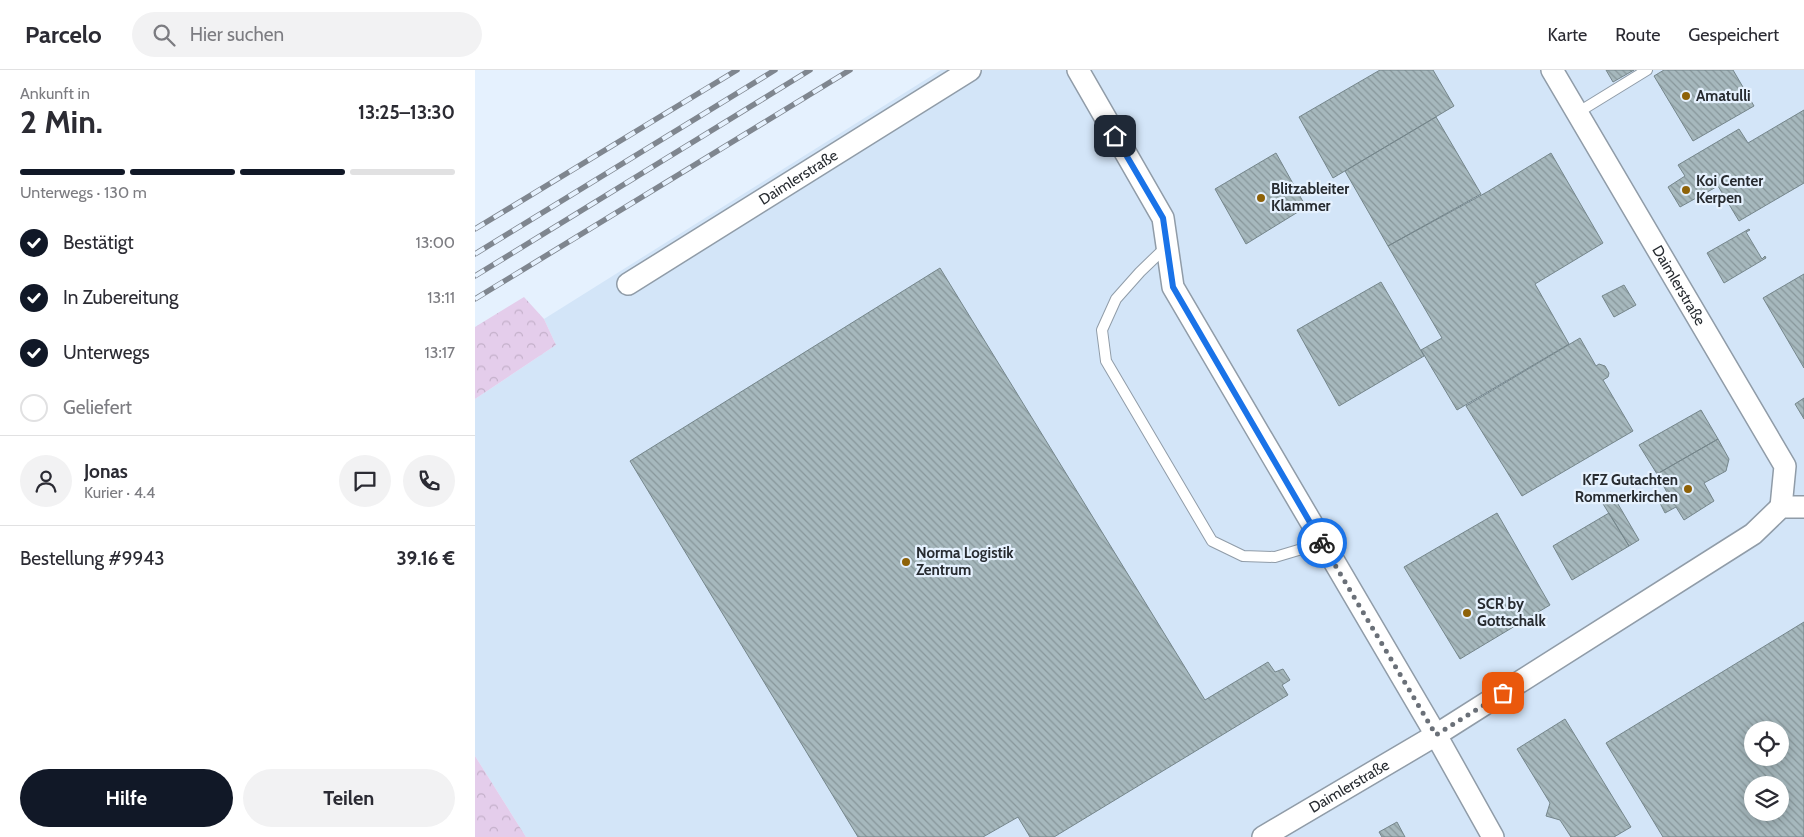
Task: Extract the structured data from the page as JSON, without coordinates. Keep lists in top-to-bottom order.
{
  "streets": {
    "street": ["Daimlerstraße"]
  },
  "places": [
    "Amatulli",
    "Koi Center Kerpen",
    "Blitzableiter Klammer",
    "KFZ Gutachten Rommerkirchen",
    "Norma Logistik Zentrum",
    "SCR by Gottschalk"
  ],
  "page": {
    "header": "Parcelo",
    "search": "Hier suchen",
    "nav": ["Karte", "Route", "Gespeichert"],
    "heading": ["2 Min.", "Ankunft in", "13:25–13:30"],
    "panel": [
      "Jonas",
      "Kurier · 4.4",
      "Bestellung #9943",
      "39.16 €"
    ],
    "bar": "Unterwegs · 130 m",
    "list": [
      ["Bestätigt", "13:00"],
      ["In Zubereitung", "13:11"],
      ["Unterwegs", "13:17"],
      "Geliefert"
    ],
    "buttons": ["Hilfe", "Teilen"]
  }
}
